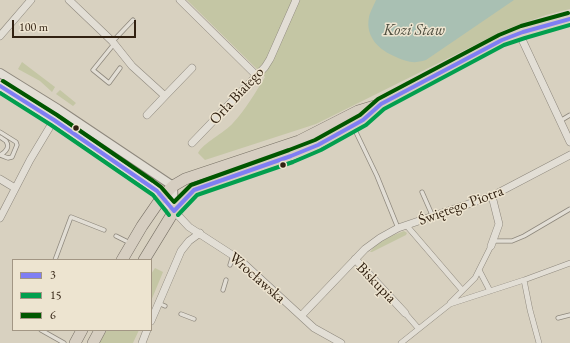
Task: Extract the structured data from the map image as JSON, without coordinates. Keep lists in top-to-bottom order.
{
  "streets": {
    "street": [
      "Orła Białego",
      "Świętego Piotra",
      "Wrocławska",
      "Biskupia"
    ]
  },
  "crossings": [
    ["Świętego Piotra", "Biskupia"],
    ["Wrocławska", "Biskupia"]
  ],
  "water": ["Kozi Staw"],
  "lines": ["transit line 6", "transit line 3", "transit line 15"],
  "legend": ["3", "15", "6"],
  "scale_bar": "100 m"
}
